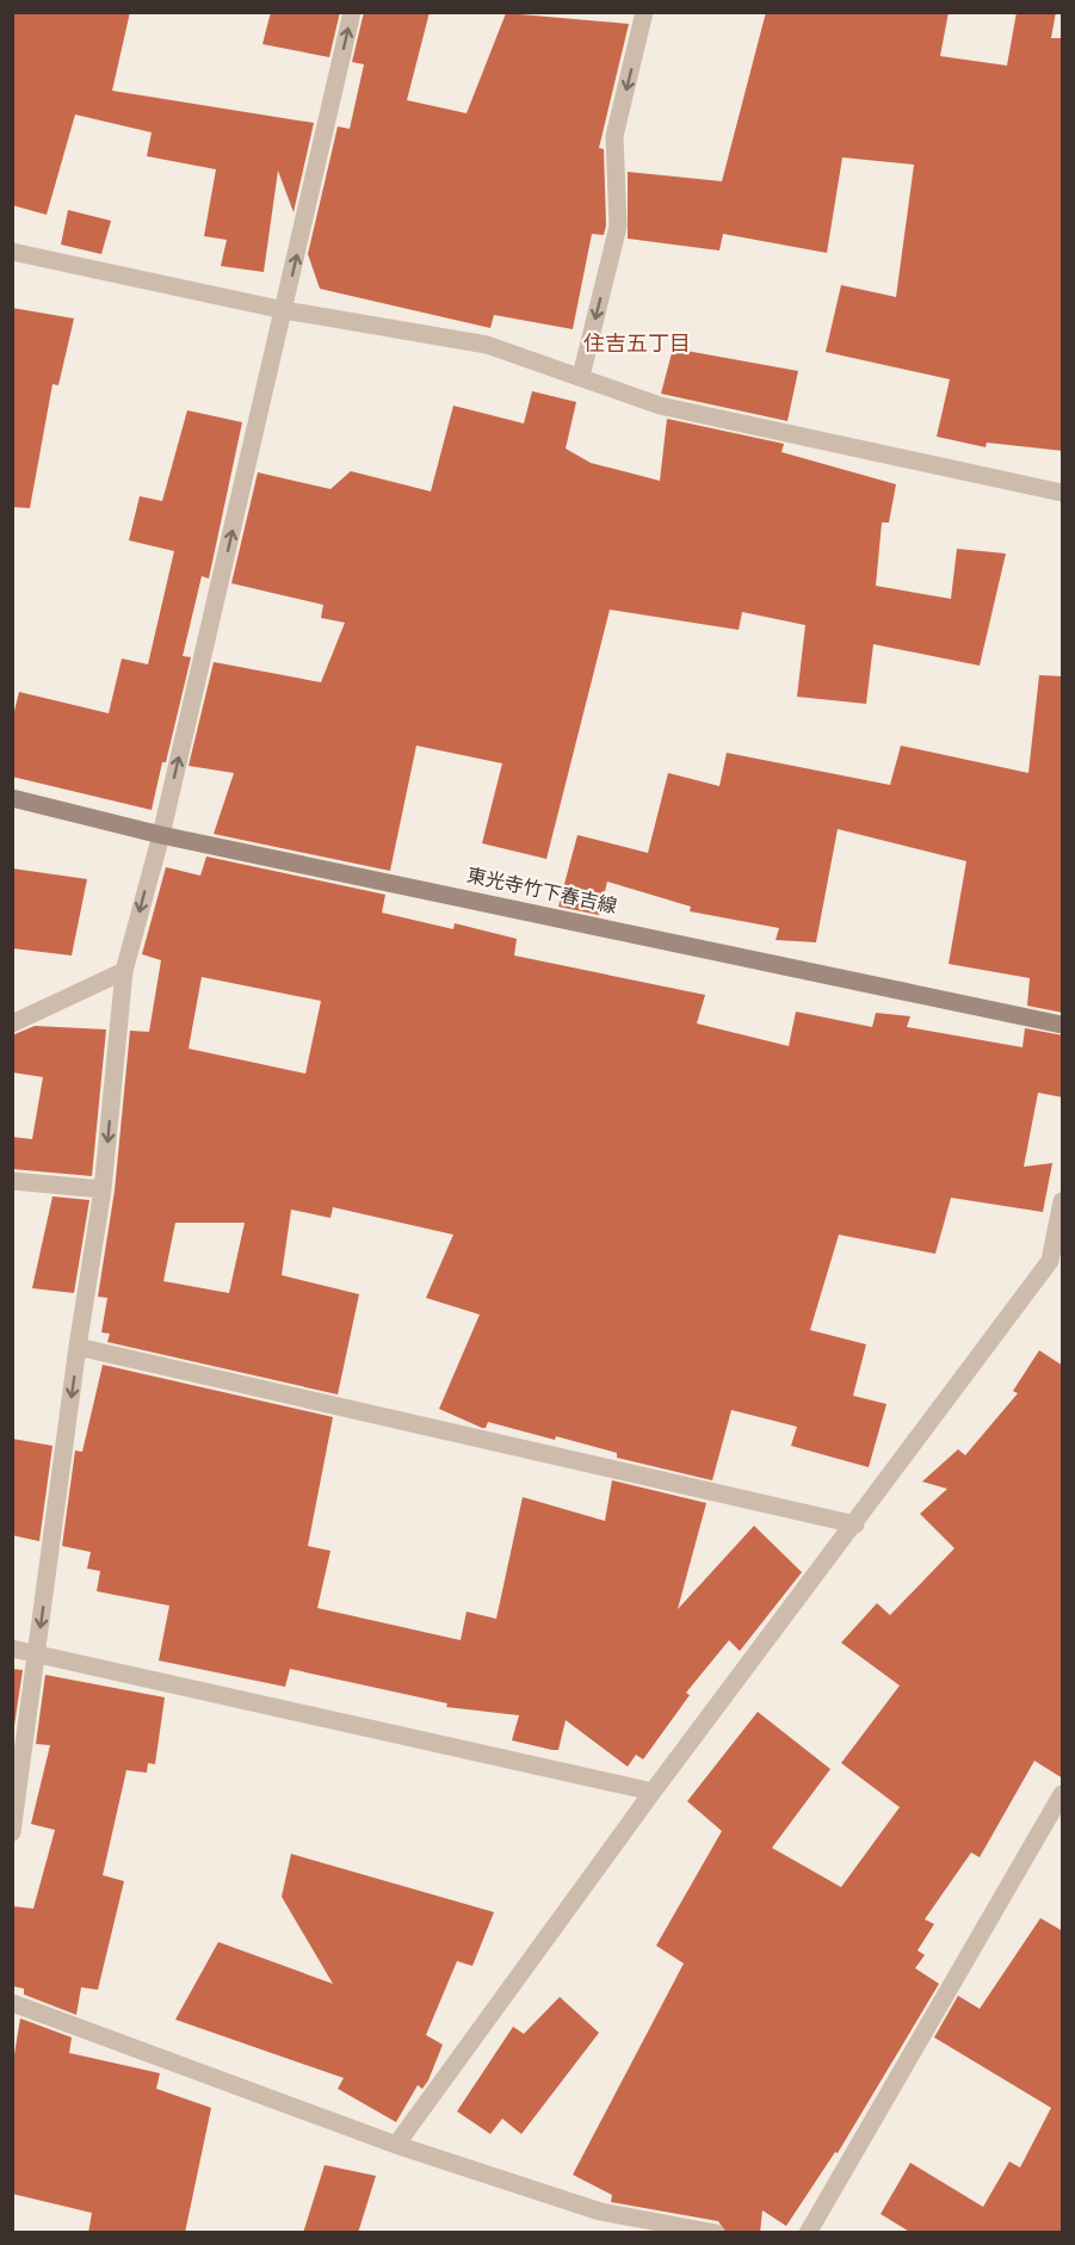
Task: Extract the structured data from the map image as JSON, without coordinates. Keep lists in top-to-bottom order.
{
  "streets": {
    "main road": ["東光寺竹下春吉線"]
  },
  "districts": ["住吉五丁目"]
}
